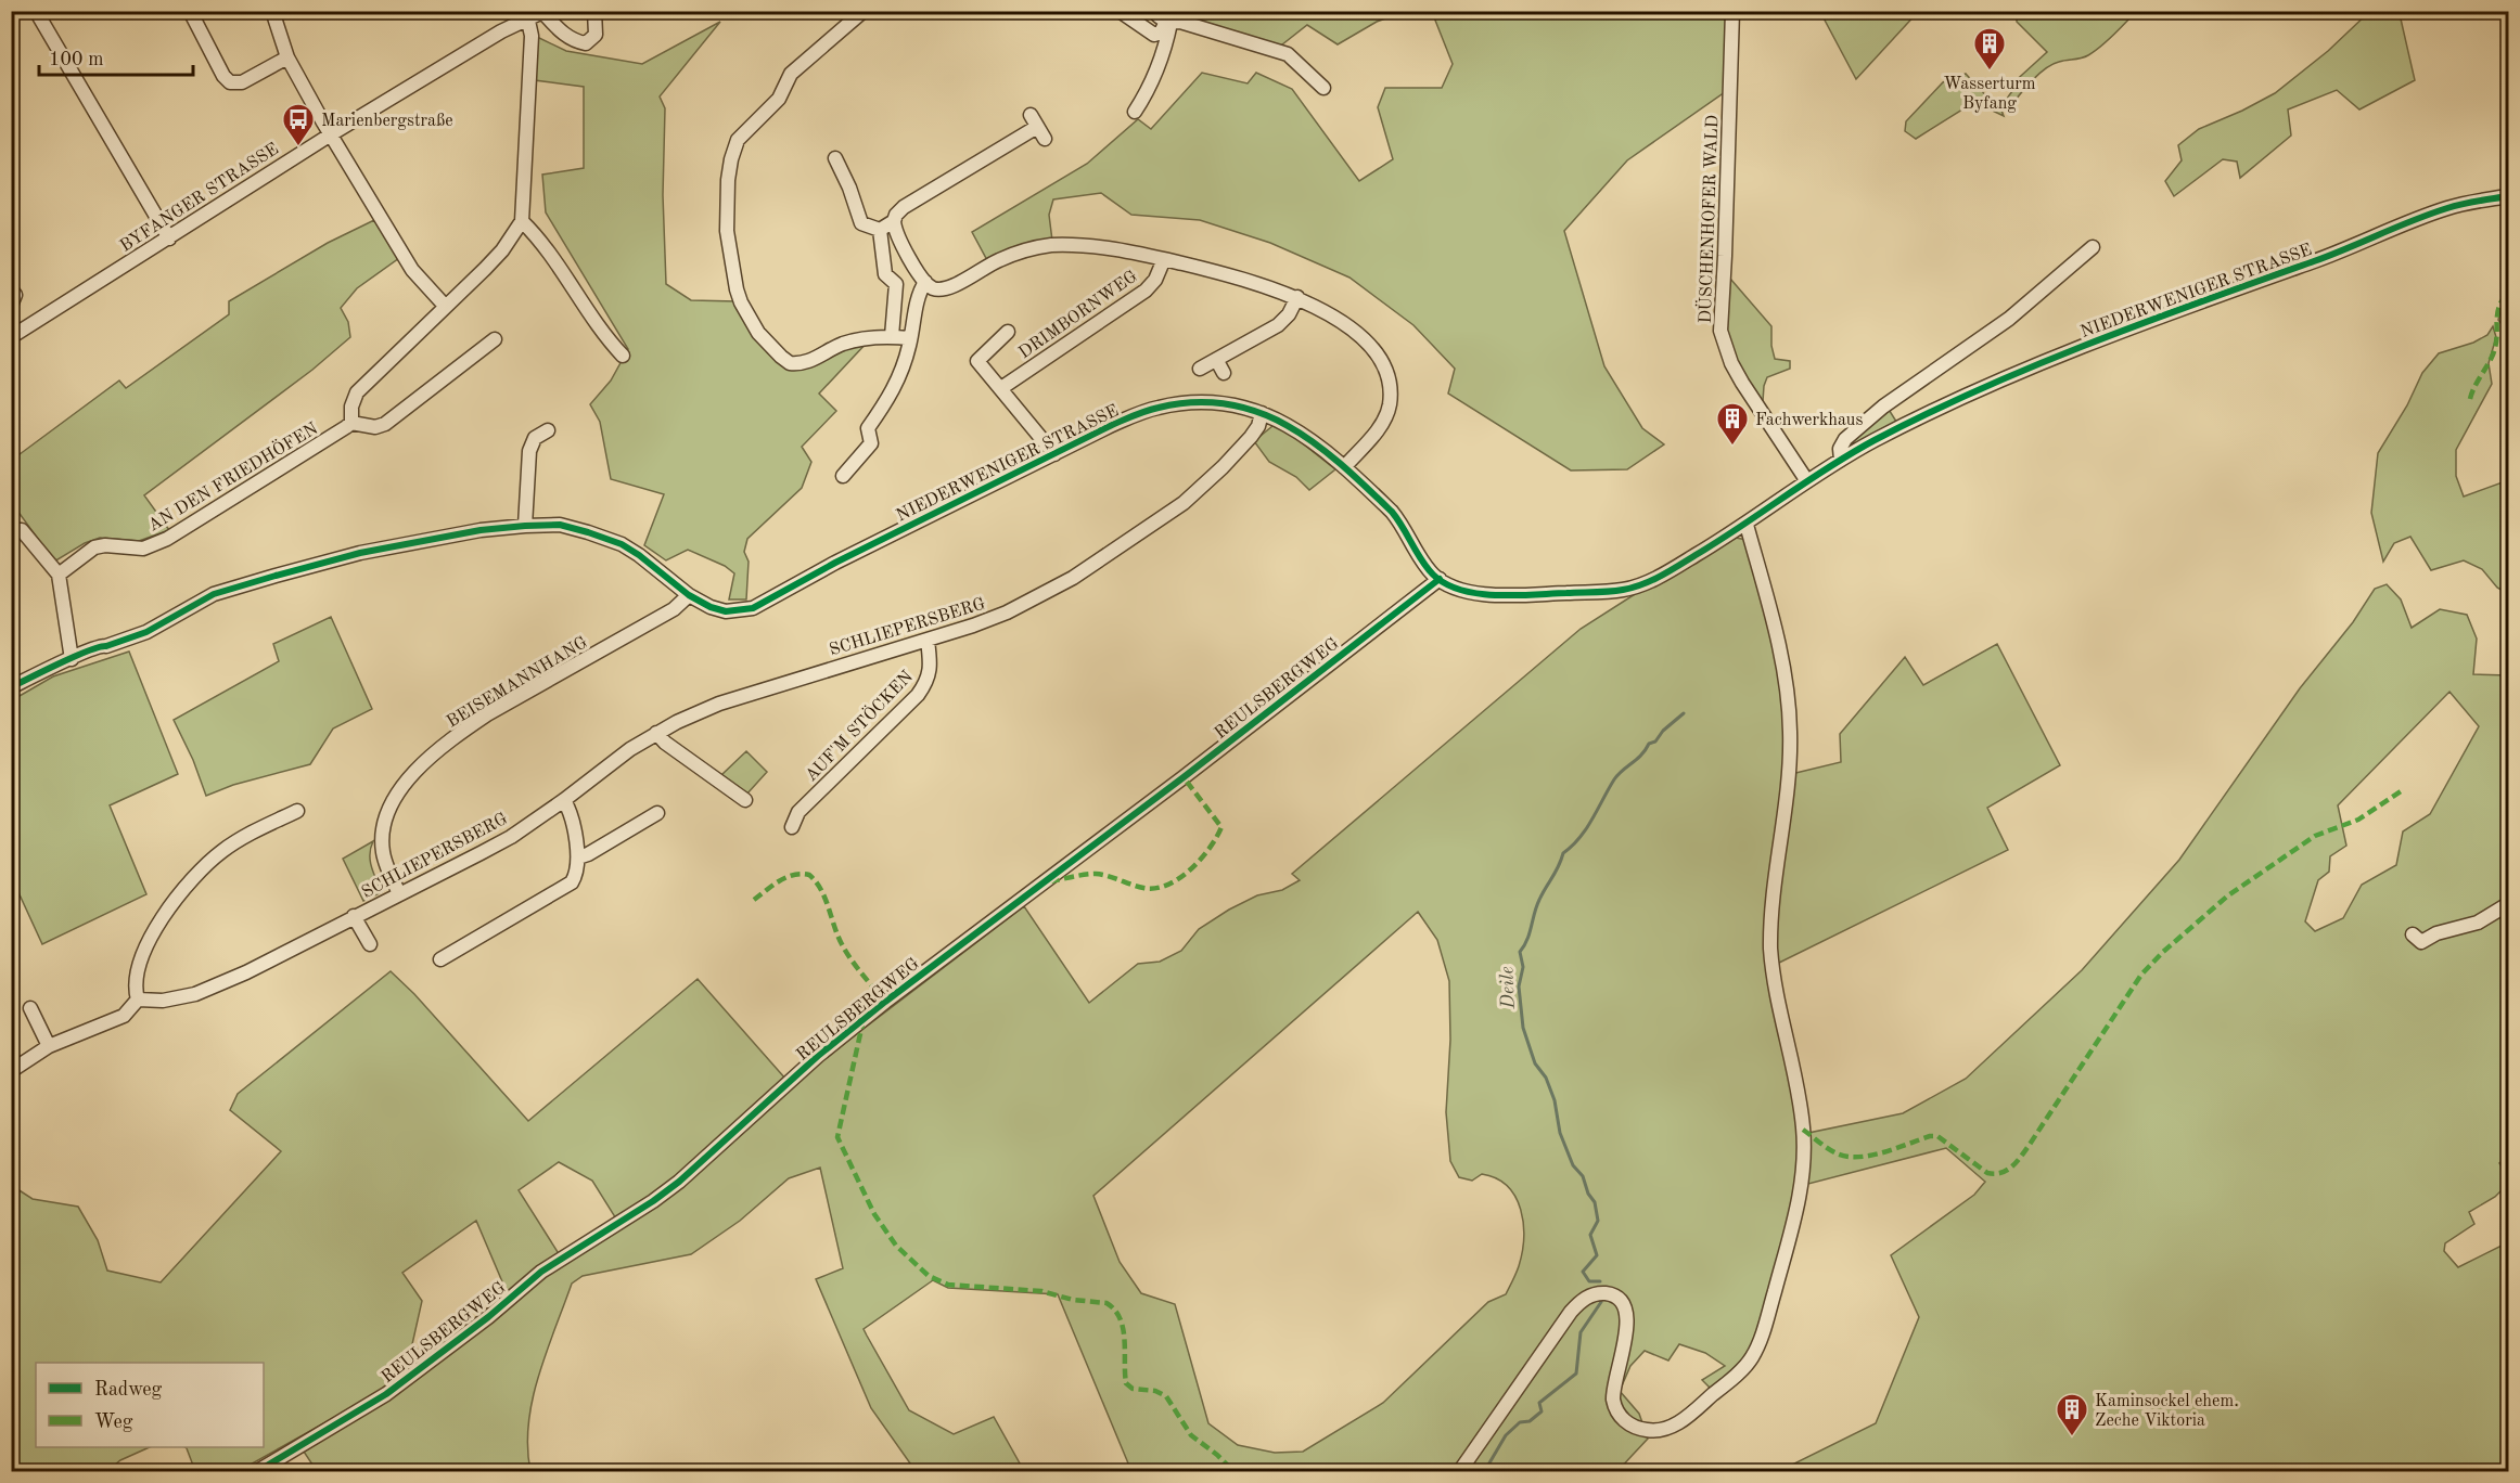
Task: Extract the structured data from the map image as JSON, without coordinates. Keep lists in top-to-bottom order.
{
  "streets": {
    "street": [
      "BYFANGER STRASSE",
      "DÜSCHENHOFER WALD",
      "NIEDERWENIGER STRASSE",
      "DRIMBORNWEG",
      "AN DEN FRIEDHÖFEN",
      "SCHLIEPERSBERG",
      "BEISEMANNHANG",
      "REULSBERGWEG",
      "AUF'M STÖCKEN"
    ]
  },
  "crossings": [
    ["DÜSCHENHOFER WALD", "NIEDERWENIGER STRASSE"],
    ["NIEDERWENIGER STRASSE", "DRIMBORNWEG"],
    ["NIEDERWENIGER STRASSE", "SCHLIEPERSBERG"],
    ["NIEDERWENIGER STRASSE", "BEISEMANNHANG"],
    ["NIEDERWENIGER STRASSE", "REULSBERGWEG"],
    ["SCHLIEPERSBERG", "BEISEMANNHANG"],
    ["SCHLIEPERSBERG", "AUF'M STÖCKEN"]
  ],
  "water": ["Deile"],
  "places": {
    "building": ["Wasserturm Byfang", "Fachwerkhaus", "Kaminsockel ehem. Zeche Viktoria"],
    "bus stop": ["Marienbergstraße"]
  },
  "legend": ["Radweg", "Weg"],
  "scale_bar": "100 m"
}
